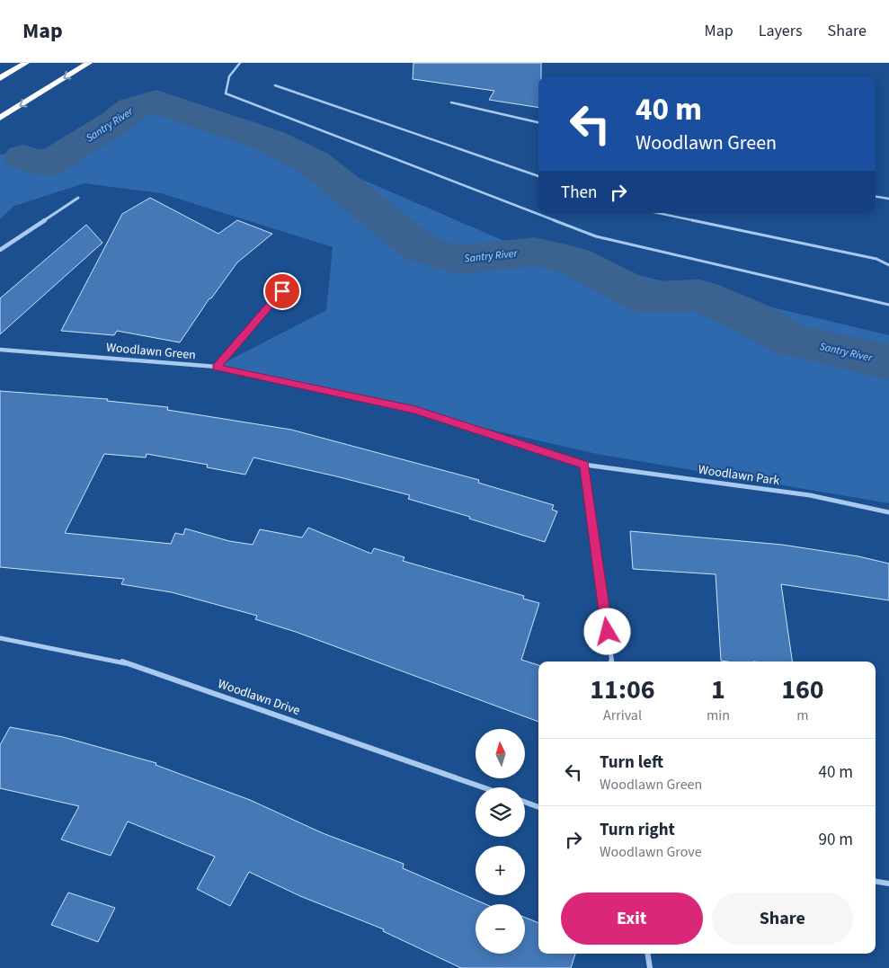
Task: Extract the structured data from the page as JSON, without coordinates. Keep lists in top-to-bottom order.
{
  "streets": {
    "street": ["Woodlawn Green", "Woodlawn Park", "Woodlawn Drive"]
  },
  "crossings": [
    ["Woodlawn Green", "Woodlawn Park"]
  ],
  "water": ["Santry River"],
  "north": "top",
  "page": {
    "header": "Map",
    "nav": ["Map", "Layers", "Share"],
    "turn": ["40 m", "Woodlawn Green"],
    "then": "Then",
    "eta": [
      "11:06",
      "Arrival",
      "1",
      "min",
      "160",
      "m"
    ],
    "map_buttons": ["+", "−"],
    "list": [
      {
        "name": "Turn left",
        "note": "Woodlawn Green",
        "value": "40 m"
      },
      {
        "name": "Turn right",
        "note": "Woodlawn Grove",
        "value": "90 m"
      }
    ],
    "buttons": ["Exit", "Share"]
  }
}
